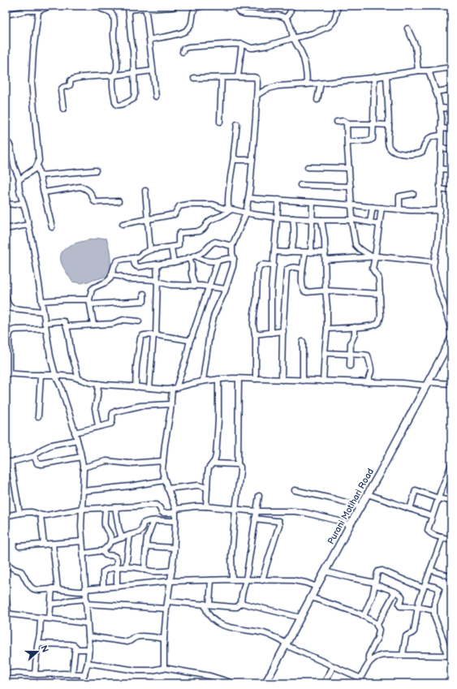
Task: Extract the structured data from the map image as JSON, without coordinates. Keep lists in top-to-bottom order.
{
  "streets": {
    "main road": ["Purani Motihari Road"]
  },
  "north": "right"
}
